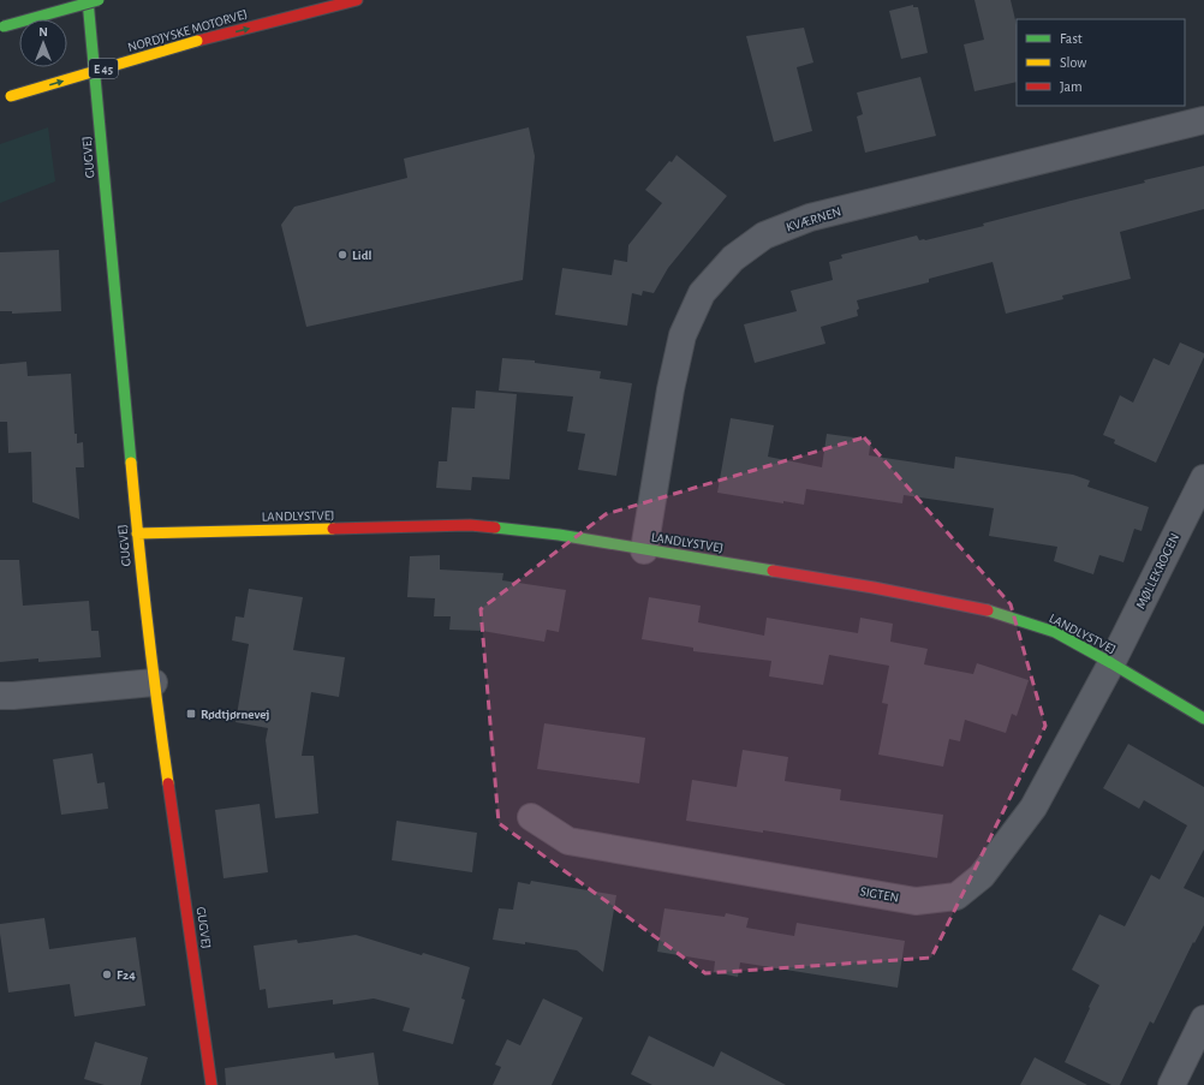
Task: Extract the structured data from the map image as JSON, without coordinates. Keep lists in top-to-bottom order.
{
  "streets": {
    "main road": [
      "NORDJYSKE MOTORVEJ",
      "E 45",
      "GUGVEJ",
      "LANDLYSTVEJ"
    ],
    "street": ["KVÆRNEN", "MØLLEKROGEN", "SIGTEN"]
  },
  "crossings": [
    ["GUGVEJ", "LANDLYSTVEJ"],
    ["KVÆRNEN", "LANDLYSTVEJ"],
    ["LANDLYSTVEJ", "MØLLEKROGEN"],
    ["LANDLYSTVEJ", "SIGTEN"],
    ["MØLLEKROGEN", "SIGTEN"]
  ],
  "one_way": ["NORDJYSKE MOTORVEJ"],
  "places": {
    "other": ["Lidl", "F24"],
    "transit": ["Rødtjørnevej"]
  },
  "legend": ["Fast", "Slow", "Jam"],
  "north": "top"
}
